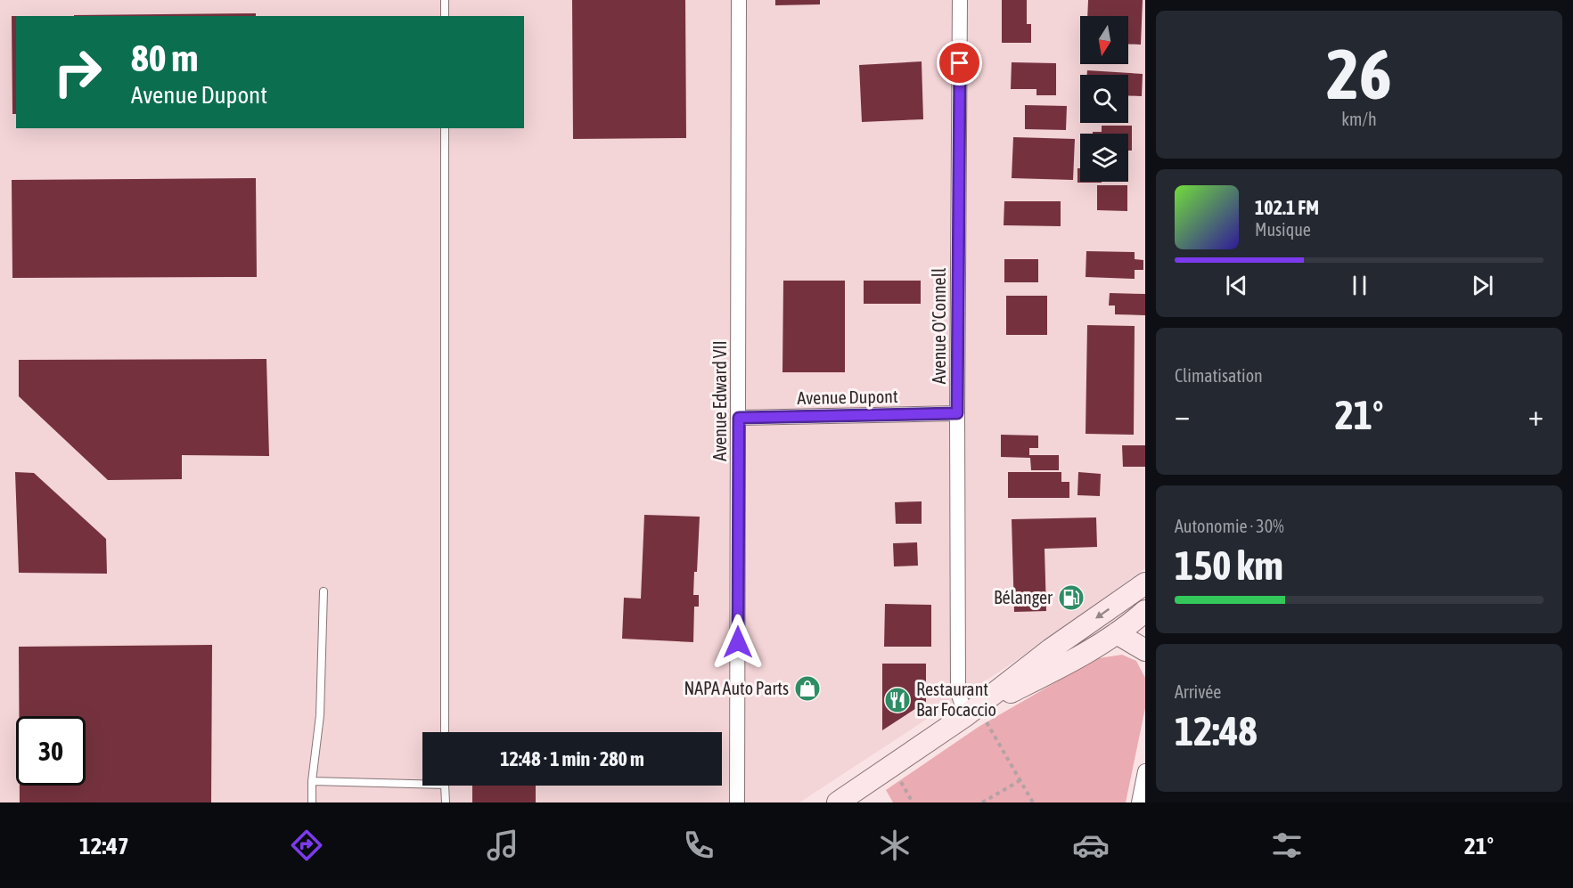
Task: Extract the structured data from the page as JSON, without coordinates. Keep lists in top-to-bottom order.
{
  "streets": {
    "street": ["Avenue O'Connell", "Avenue Dupont", "Avenue Edward VII"]
  },
  "crossings": [
    ["Avenue O'Connell", "Avenue Dupont"],
    ["Avenue Dupont", "Avenue Edward VII"]
  ],
  "places": {
    "fuel station": ["Bélanger"],
    "shop": ["NAPA Auto Parts"],
    "restaurant": ["Restaurant Bar Focaccio"]
  },
  "north": "bottom",
  "page": {
    "tile": [
      ["26", "km/h"],
      "Climatisation",
      ["Autonomie · 30%", "150 km"],
      ["Arrivée", "12:48"]
    ],
    "turn": ["80 m", "Avenue Dupont"],
    "song": ["102.1 FM", "Musique"],
    "heat": ["−", "21°", "+"],
    "limit": "30",
    "trip": "12:48 · 1 min · 280 m",
    "tabs": ["12:47", "21°"]
  }
}
